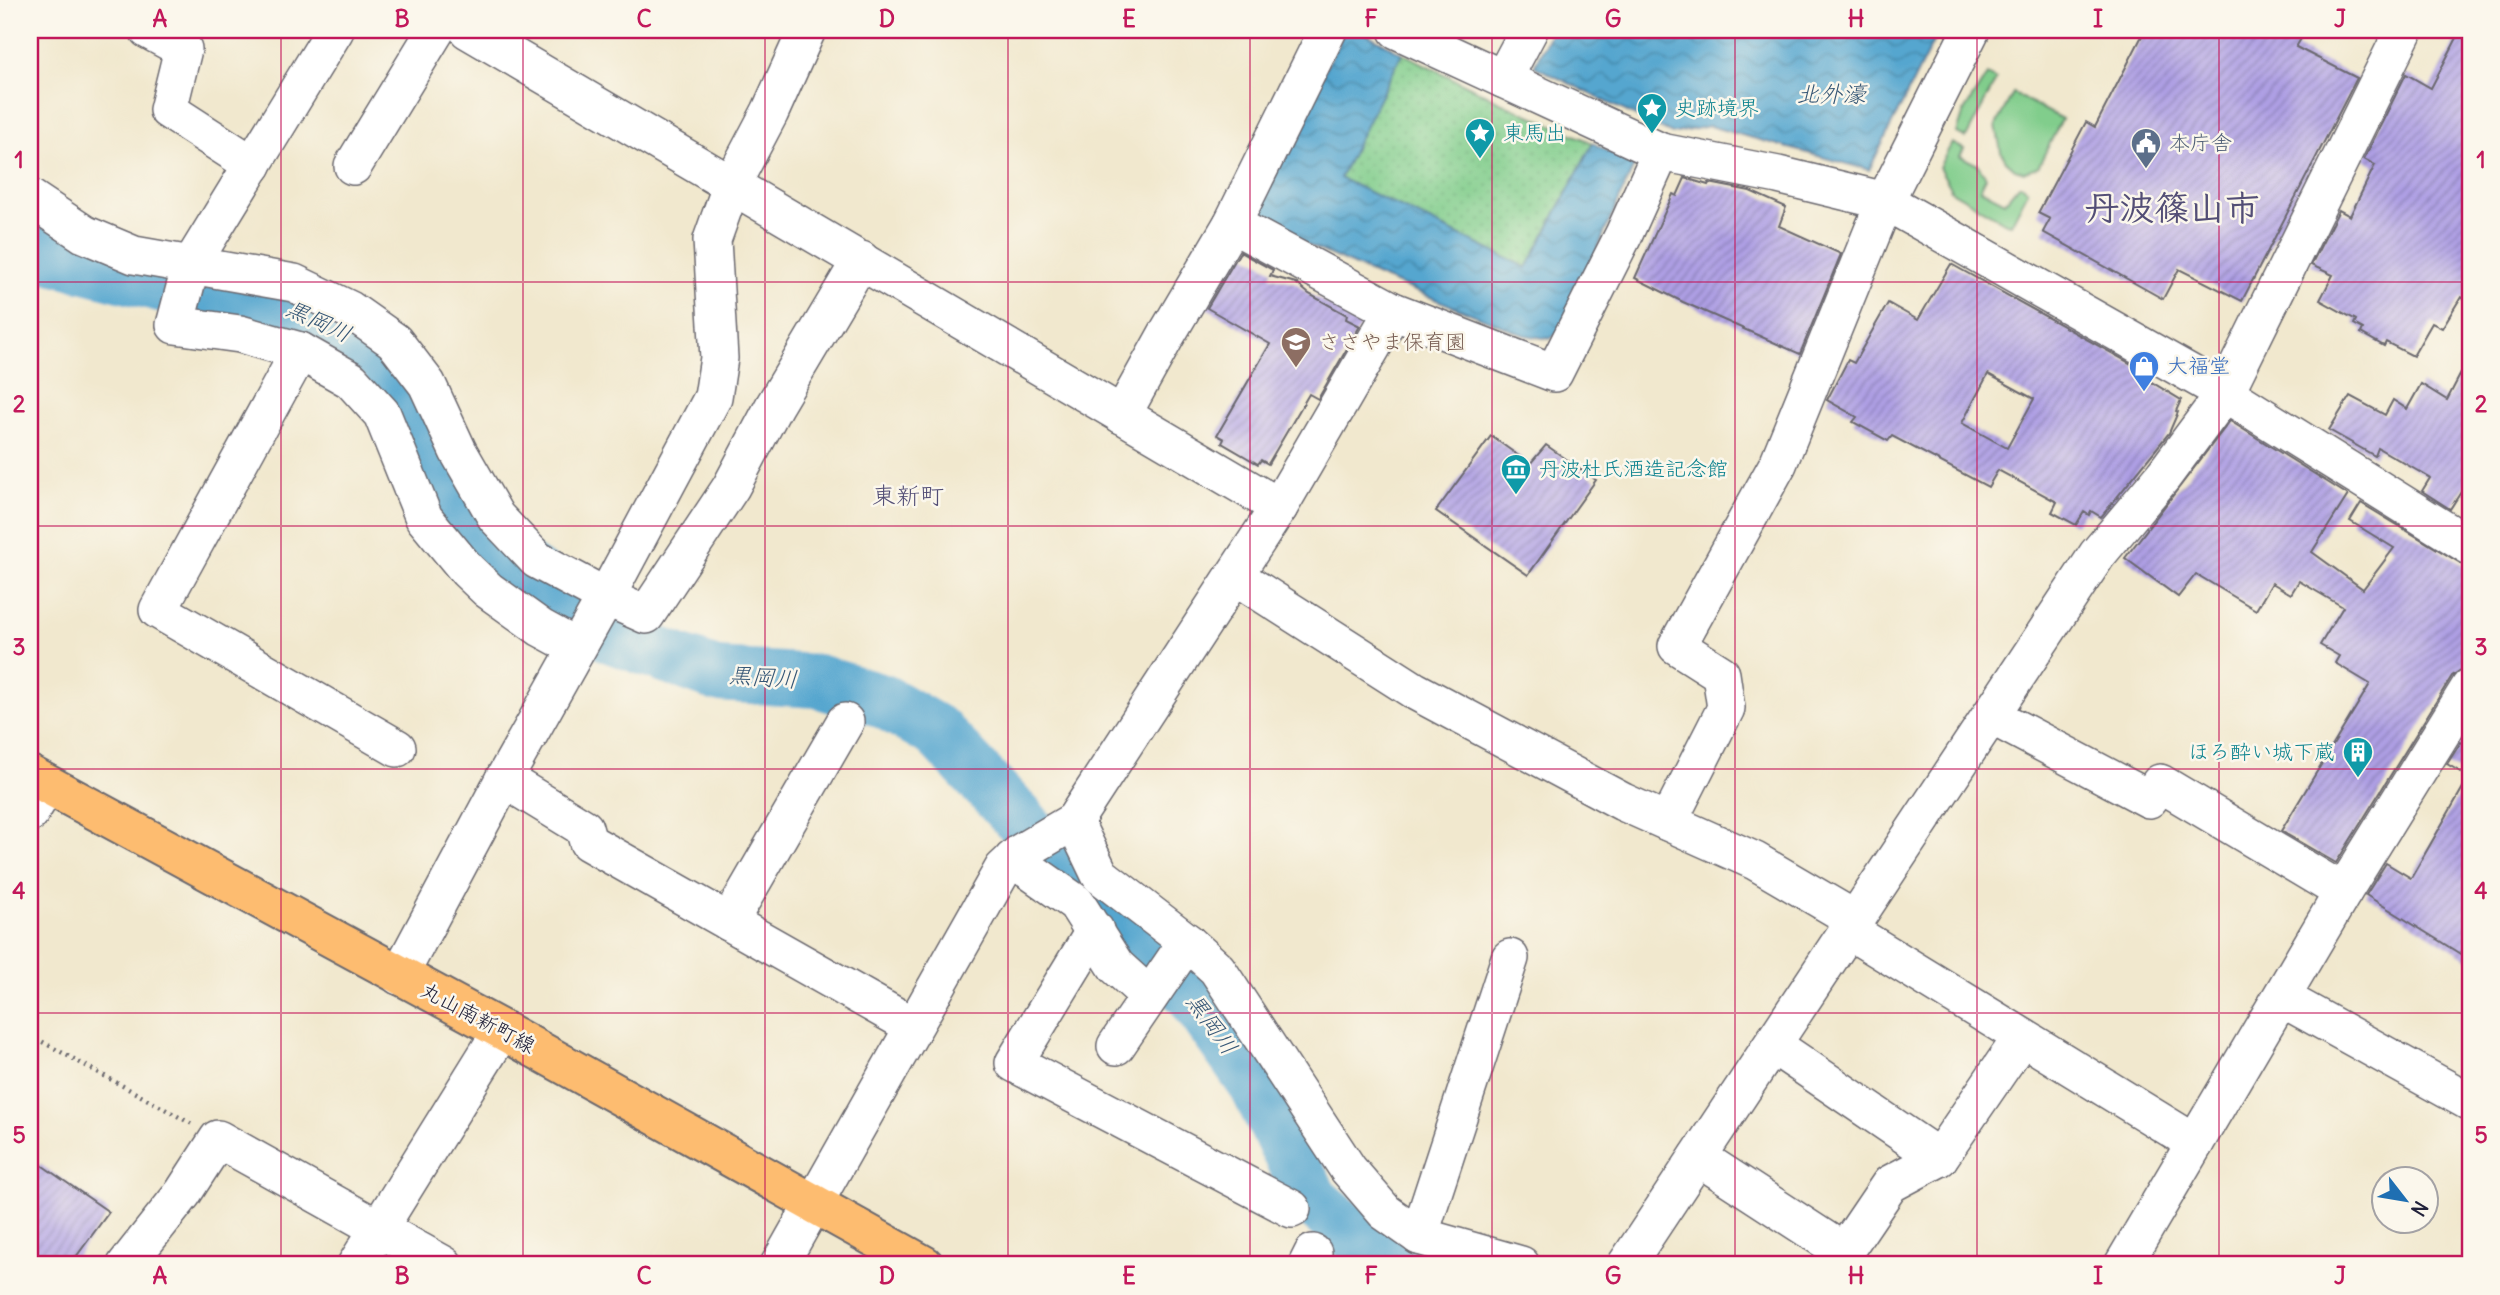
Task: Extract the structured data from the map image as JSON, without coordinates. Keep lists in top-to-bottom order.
{
  "streets": {
    "main road": ["丸山南新町線"]
  },
  "districts": ["丹波篠山市", "東新町"],
  "water": ["北外濠", "黒岡川"],
  "places": {
    "place": ["史跡境界", "東馬出"],
    "public building": ["本庁舎"],
    "school or university": ["ささやま保育園"],
    "shop": ["大福堂"],
    "museum": ["丹波杜氏酒造記念館"],
    "building": ["ほろ酔い城下蔵"]
  },
  "north": "bottom right",
  "grid": {
    "columns": [
      "A",
      "B",
      "C",
      "D",
      "E",
      "F",
      "G",
      "H",
      "I",
      "J"
    ],
    "rows": [
      "1",
      "2",
      "3",
      "4",
      "5"
    ]
  }
}
